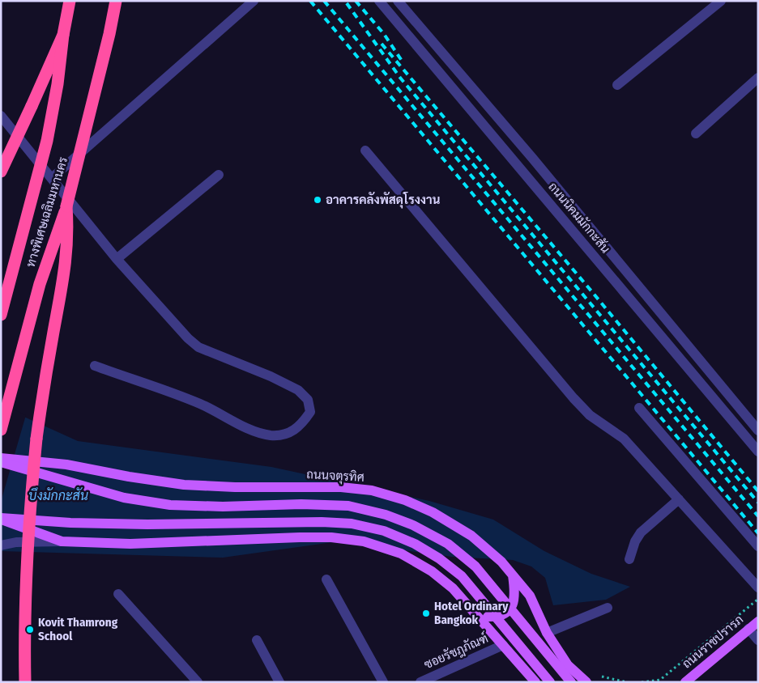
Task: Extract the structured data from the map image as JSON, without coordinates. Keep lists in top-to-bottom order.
{
  "streets": {
    "highway": ["ทางพิเศษเฉลิมมหานคร"],
    "main road": ["ถนนจตุรทิศ", "ถนนราชปรารภ"],
    "street": ["ถนนนิคมมักกะสัน", "ซอยรัชฎภัณฑ์"]
  },
  "water": ["บึงมักกะสัน"],
  "places": ["อาคารคลังพัสดุโรงงาน", "Hotel Ordinary Bangkok", "Kovit Thamrong School"]
}
